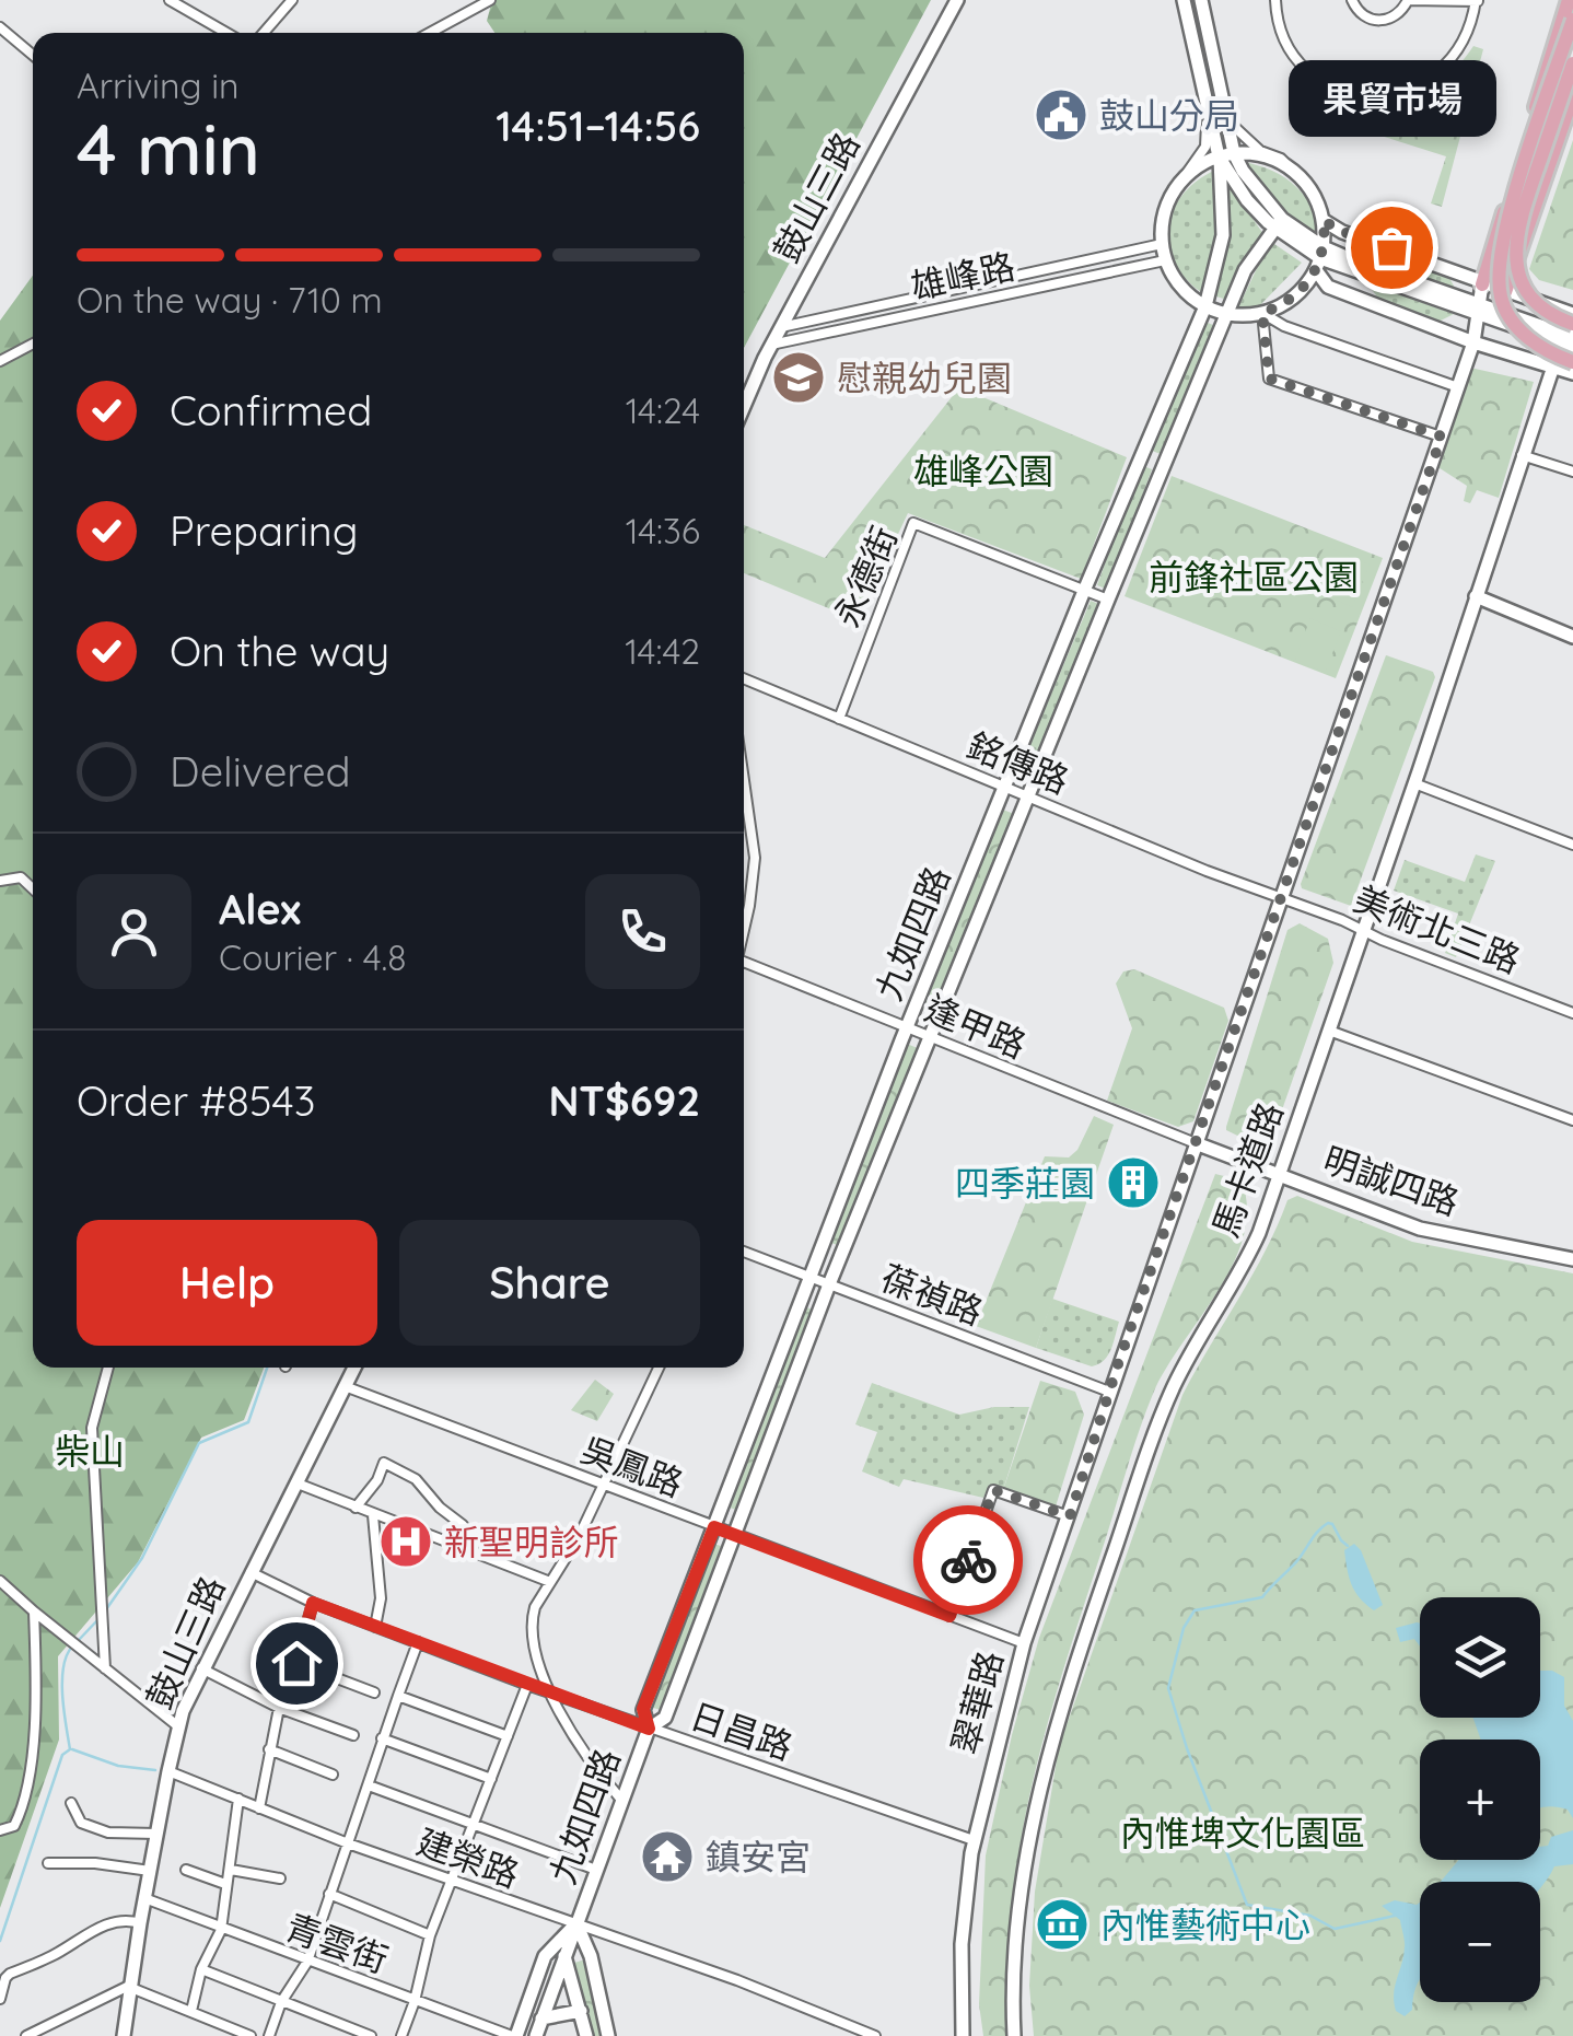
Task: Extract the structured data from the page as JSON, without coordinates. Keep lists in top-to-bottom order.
{
  "streets": {
    "street": [
      "鼓山三路",
      "雄峰路",
      "永德街",
      "銘傳路",
      "美術北三路",
      "九如四路",
      "逢甲路",
      "馬卡道路",
      "明誠四路",
      "葆禎路",
      "吳鳳路",
      "翠華路",
      "日昌路",
      "建榮路",
      "青雲街"
    ]
  },
  "crossings": [
    ["鼓山三路", "雄峰路"],
    ["鼓山三路", "吳鳳路"],
    ["鼓山三路", "日昌路"],
    ["鼓山三路", "建榮路"],
    ["鼓山三路", "青雲街"],
    ["永德街", "銘傳路"],
    ["永德街", "九如四路"],
    ["銘傳路", "美術北三路"],
    ["銘傳路", "九如四路"],
    ["銘傳路", "翠華路"],
    ["美術北三路", "馬卡道路"],
    ["美術北三路", "翠華路"],
    ["九如四路", "逢甲路"],
    ["九如四路", "葆禎路"],
    ["九如四路", "吳鳳路"],
    ["九如四路", "日昌路"],
    ["九如四路", "建榮路"],
    ["九如四路", "青雲街"],
    ["逢甲路", "明誠四路"],
    ["逢甲路", "翠華路"],
    ["馬卡道路", "明誠四路"],
    ["明誠四路", "翠華路"],
    ["葆禎路", "翠華路"],
    ["吳鳳路", "翠華路"],
    ["翠華路", "日昌路"]
  ],
  "parks": [
    "雄峰公園",
    "前鋒社區公園",
    "柴山",
    "內惟埤文化園區"
  ],
  "places": {
    "public building": ["鼓山分局"],
    "other": ["果貿市場"],
    "school or university": ["慰親幼兒園"],
    "building": ["四季莊園"],
    "hospital": ["新聖明診所"],
    "temple": ["鎮安宮"],
    "museum": ["內惟藝術中心"]
  },
  "page": {
    "heading": ["4 min", "Arriving in", "14:51–14:56"],
    "panel": [
      "Alex",
      "Courier · 4.8",
      "Order #8543",
      "NT$692"
    ],
    "bubble": "果貿市場",
    "bar": "On the way · 710 m",
    "list": [
      ["Confirmed", "14:24"],
      ["Preparing", "14:36"],
      ["On the way", "14:42"],
      "Delivered"
    ],
    "buttons": ["Help", "Share"],
    "map_buttons": ["+", "−"]
  }
}
